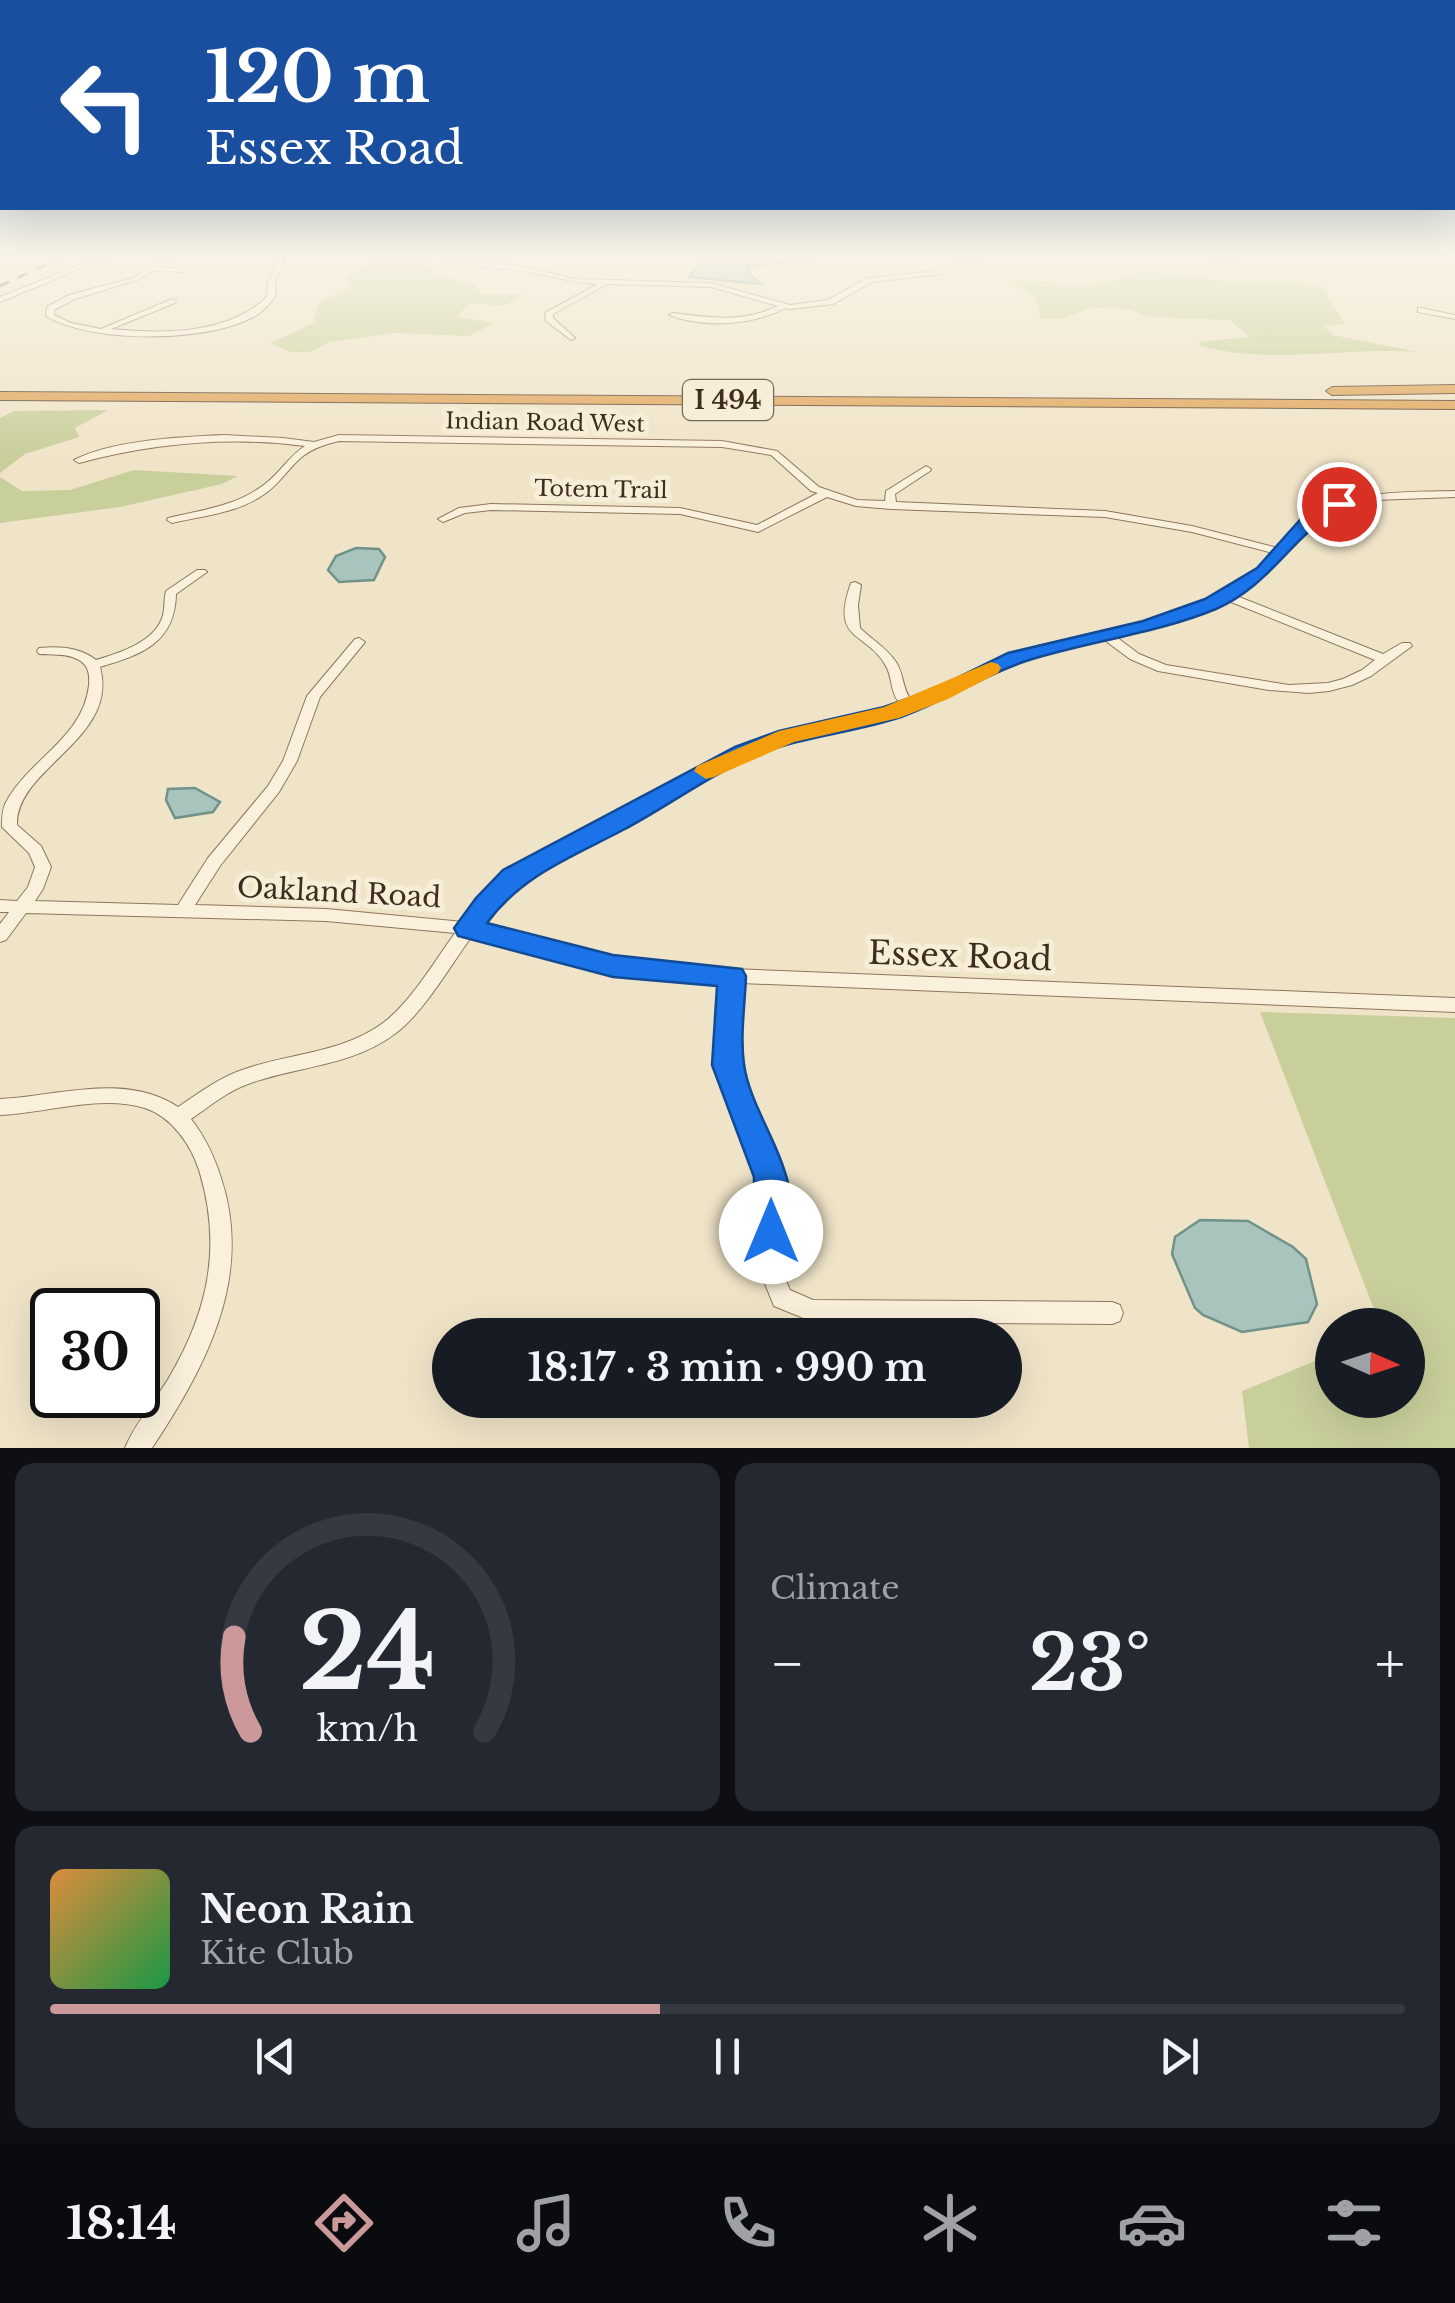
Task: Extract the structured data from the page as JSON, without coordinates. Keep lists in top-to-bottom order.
{
  "streets": {
    "highway": ["I 494"],
    "street": [
      "Indian Road West",
      "Totem Trail",
      "Oakland Road",
      "Essex Road"
    ]
  },
  "crossings": [
    ["Indian Road West", "Totem Trail"],
    ["Indian Road West", "Oakland Road"],
    ["Oakland Road", "Essex Road"]
  ],
  "north": "right",
  "page": {
    "turn": ["120 m", "Essex Road"],
    "limit": "30",
    "trip": "18:17 · 3 min · 990 m",
    "tile": "Climate",
    "heat": ["−", "23°", "+"],
    "song": ["Neon Rain", "Kite Club"],
    "tabs": "18:14",
    "gauge": ["24", "km/h"]
  }
}
